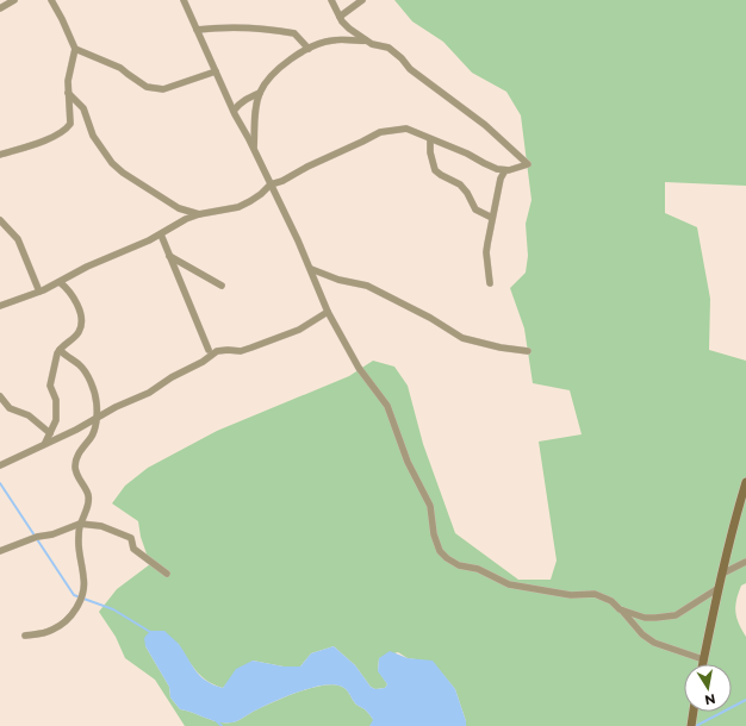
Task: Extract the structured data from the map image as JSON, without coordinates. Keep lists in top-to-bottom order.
{
  "north": "bottom"
}
